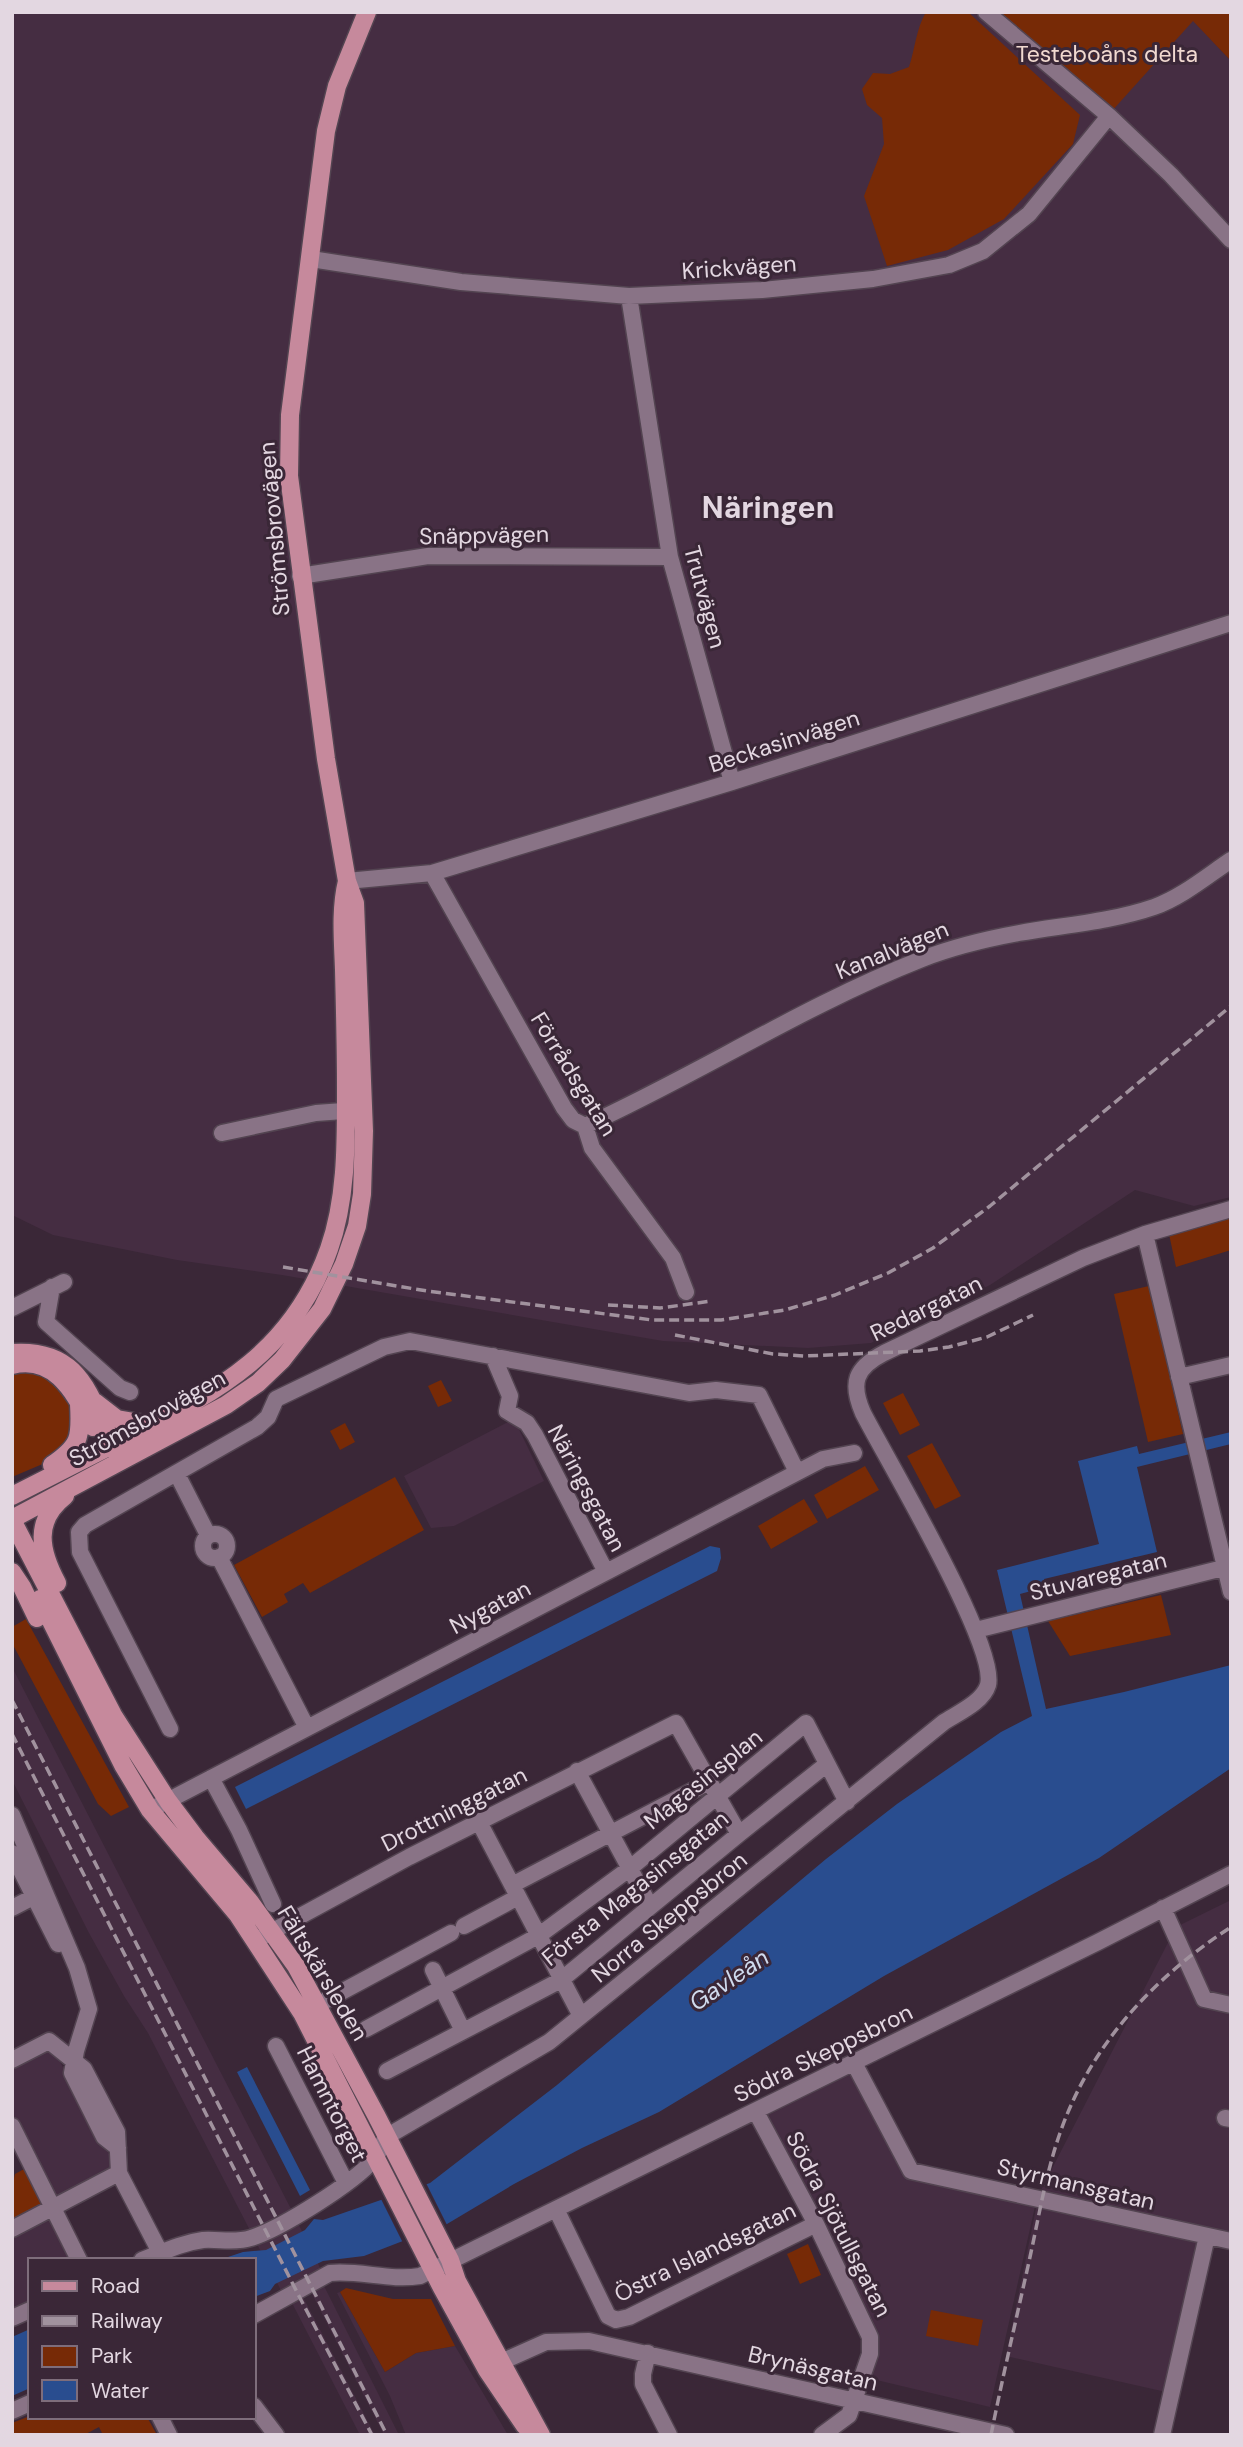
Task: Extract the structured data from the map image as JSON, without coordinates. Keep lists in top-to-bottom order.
{
  "streets": {
    "main road": ["Strömsbrovägen", "Fältskärsleden"],
    "street": [
      "Krickvägen",
      "Snäppvägen",
      "Trutvägen",
      "Beckasinvägen",
      "Kanalvägen",
      "Förrådsgatan",
      "Redargatan",
      "Näringsgatan",
      "Stuvaregatan",
      "Nygatan",
      "Magasinsplan",
      "Drottninggatan",
      "Första Magasinsgatan",
      "Norra Skeppsbron",
      "Södra Skeppsbron",
      "Hamntorget",
      "Styrmansgatan",
      "Södra Sjötullsgatan",
      "Östra Islandsgatan",
      "Brynäsgatan"
    ]
  },
  "crossings": [
    ["Krickvägen", "Strömsbrovägen"],
    ["Krickvägen", "Trutvägen"],
    ["Strömsbrovägen", "Snäppvägen"],
    ["Strömsbrovägen", "Beckasinvägen"],
    ["Strömsbrovägen", "Fältskärsleden"],
    ["Snäppvägen", "Trutvägen"],
    ["Trutvägen", "Beckasinvägen"],
    ["Beckasinvägen", "Förrådsgatan"],
    ["Kanalvägen", "Förrådsgatan"],
    ["Redargatan", "Stuvaregatan"],
    ["Redargatan", "Norra Skeppsbron"],
    ["Näringsgatan", "Nygatan"],
    ["Nygatan", "Fältskärsleden"],
    ["Magasinsplan", "Första Magasinsgatan"],
    ["Drottninggatan", "Fältskärsleden"],
    ["Norra Skeppsbron", "Fältskärsleden"],
    ["Fältskärsleden", "Södra Skeppsbron"],
    ["Fältskärsleden", "Brynäsgatan"],
    ["Södra Skeppsbron", "Styrmansgatan"],
    ["Södra Skeppsbron", "Södra Sjötullsgatan"],
    ["Södra Skeppsbron", "Östra Islandsgatan"],
    ["Södra Sjötullsgatan", "Östra Islandsgatan"],
    ["Södra Sjötullsgatan", "Brynäsgatan"]
  ],
  "districts": ["Näringen"],
  "water": ["Gavleån"],
  "parks": ["Testeboåns delta"],
  "legend": [
    "Road",
    "Railway",
    "Park",
    "Water"
  ]
}
